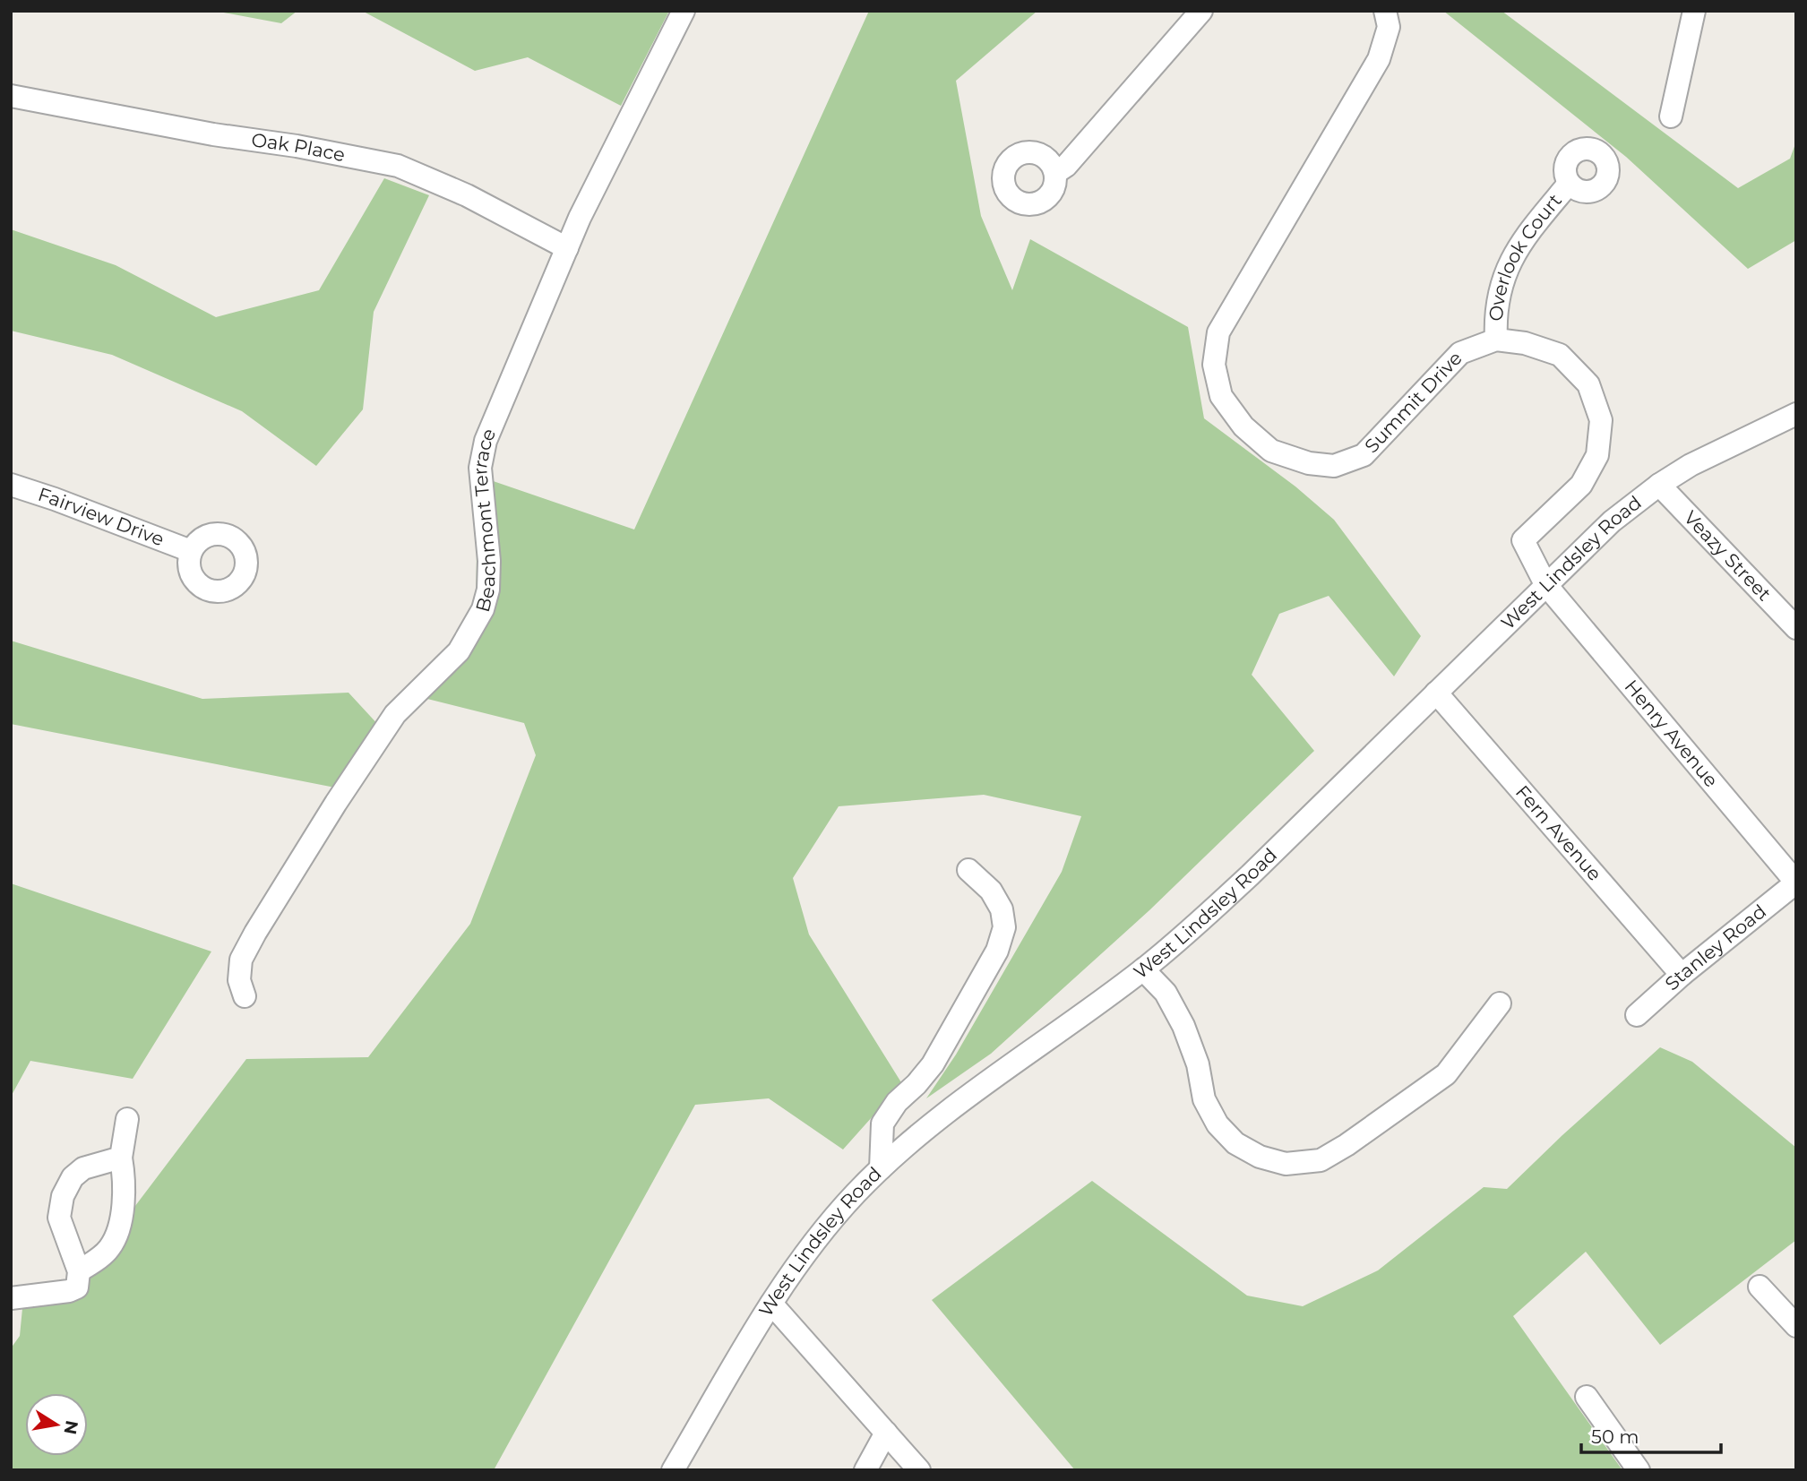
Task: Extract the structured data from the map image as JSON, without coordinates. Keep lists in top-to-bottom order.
{
  "streets": {
    "street": [
      "Oak Place",
      "Overlook Court",
      "Summit Drive",
      "Fairview Drive",
      "Beachmont Terrace",
      "Veazy Street",
      "West Lindsley Road",
      "Henry Avenue",
      "Fern Avenue",
      "Stanley Road"
    ]
  },
  "crossings": [
    ["Oak Place", "Beachmont Terrace"],
    ["Overlook Court", "Summit Drive"],
    ["Summit Drive", "West Lindsley Road"],
    ["Summit Drive", "Henry Avenue"],
    ["Veazy Street", "West Lindsley Road"],
    ["West Lindsley Road", "Henry Avenue"],
    ["West Lindsley Road", "Fern Avenue"],
    ["Henry Avenue", "Stanley Road"],
    ["Fern Avenue", "Stanley Road"]
  ],
  "scale_bar": "50 m",
  "north": "right"
}
